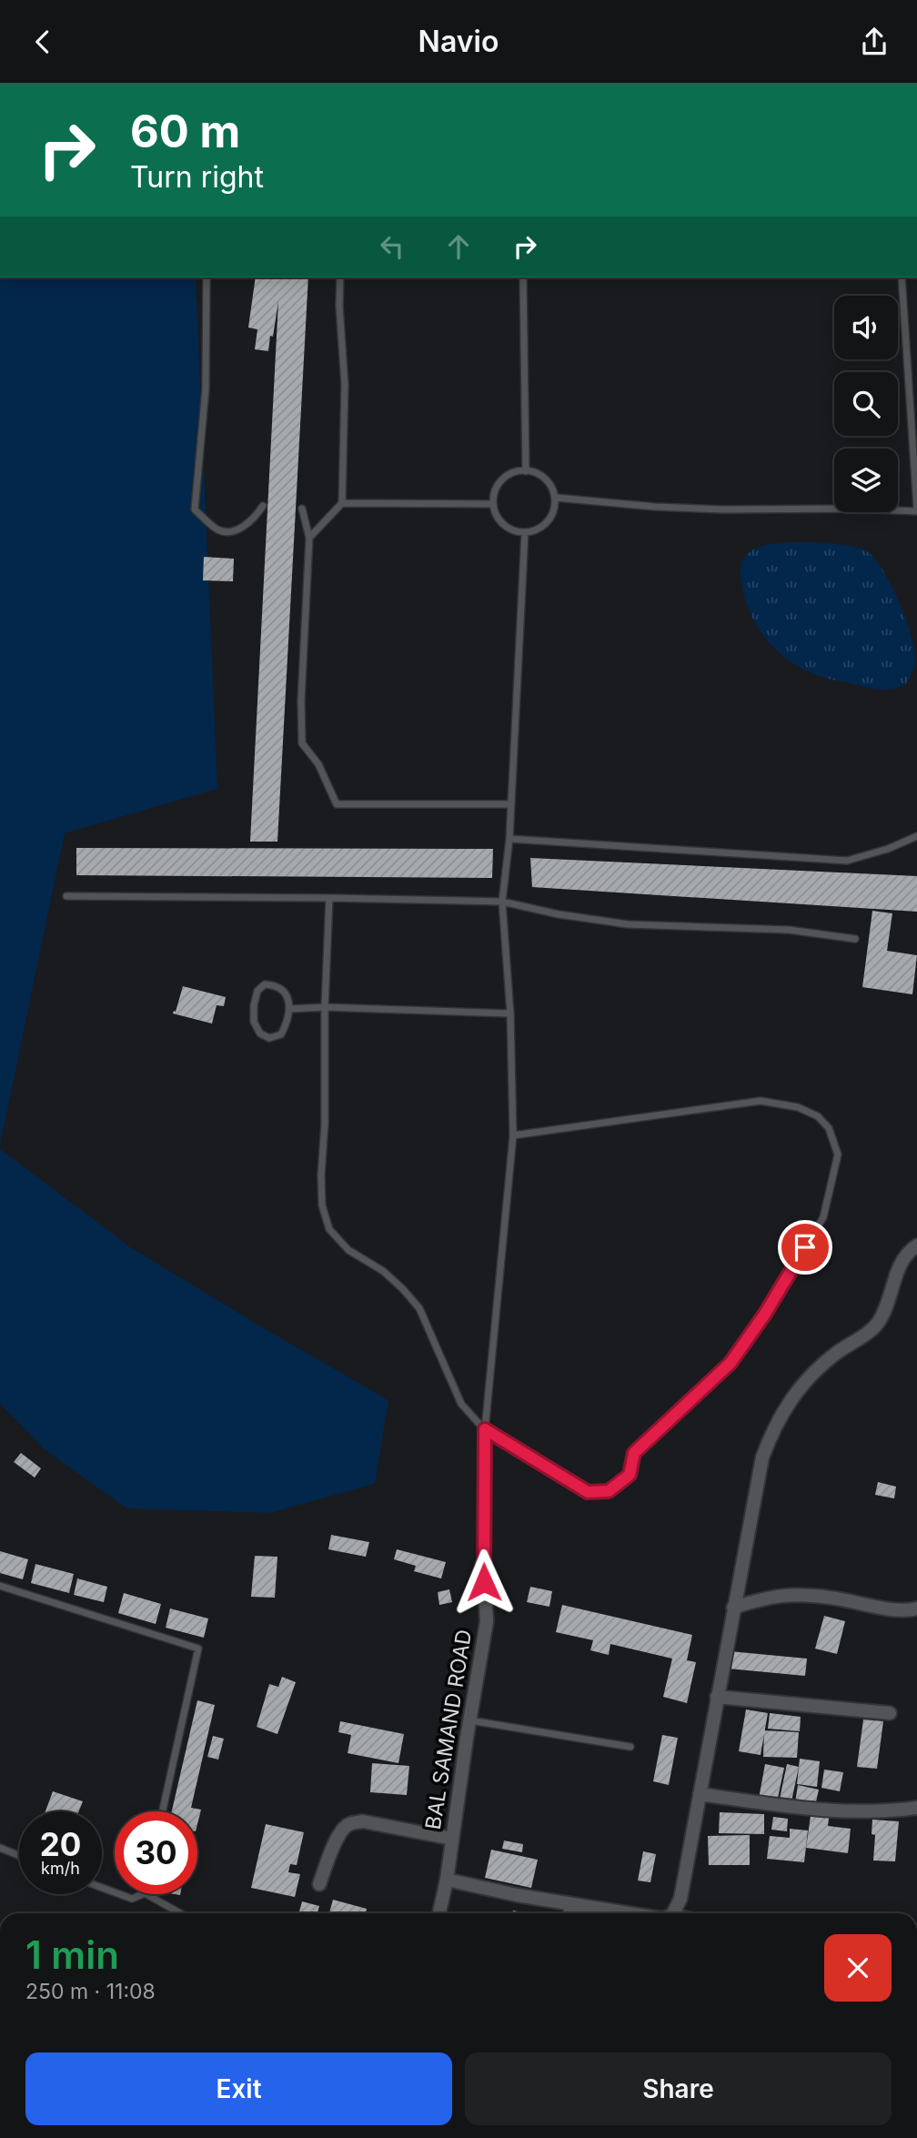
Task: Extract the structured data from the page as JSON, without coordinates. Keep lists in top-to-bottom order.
{
  "streets": {
    "street": ["BAL SAMAND ROAD"]
  },
  "page": {
    "header": "Navio",
    "turn": ["60 m", "Turn right"],
    "speed": "20 km/h",
    "limit": "30",
    "heading": ["1 min", "250 m · 11:08"],
    "buttons": ["Exit", "Share"]
  }
}
